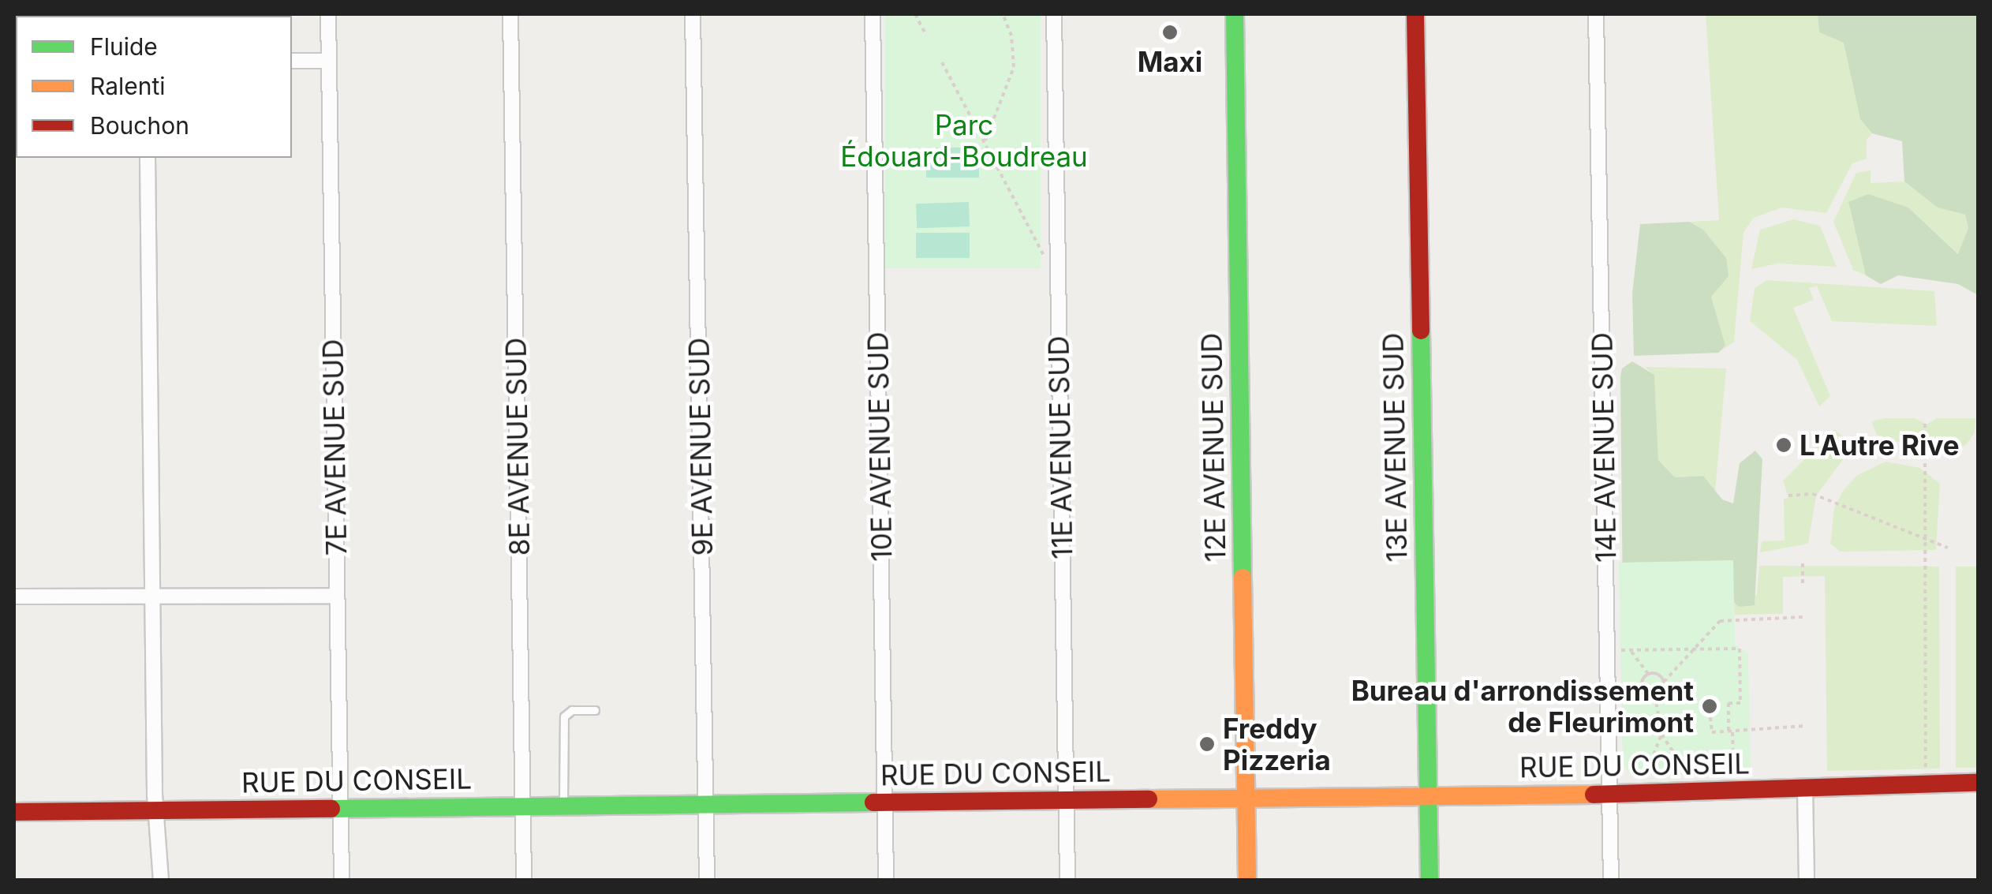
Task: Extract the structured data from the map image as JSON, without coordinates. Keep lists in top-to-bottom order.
{
  "streets": {
    "street": [
      "8E AVENUE SUD",
      "9E AVENUE SUD",
      "10E AVENUE SUD",
      "7E AVENUE SUD",
      "11E AVENUE SUD",
      "12E AVENUE SUD",
      "13E AVENUE SUD",
      "14E AVENUE SUD",
      "RUE DU CONSEIL"
    ]
  },
  "crossings": [
    ["8E AVENUE SUD", "RUE DU CONSEIL"],
    ["9E AVENUE SUD", "RUE DU CONSEIL"],
    ["10E AVENUE SUD", "RUE DU CONSEIL"],
    ["7E AVENUE SUD", "RUE DU CONSEIL"],
    ["11E AVENUE SUD", "RUE DU CONSEIL"],
    ["12E AVENUE SUD", "RUE DU CONSEIL"],
    ["13E AVENUE SUD", "RUE DU CONSEIL"],
    ["14E AVENUE SUD", "RUE DU CONSEIL"]
  ],
  "parks": ["Parc Édouard-Boudreau"],
  "places": [
    "Maxi",
    "L'Autre Rive",
    "Bureau d'arrondissement de Fleurimont",
    "Freddy Pizzeria"
  ],
  "legend": ["Fluide", "Ralenti", "Bouchon"]
}
